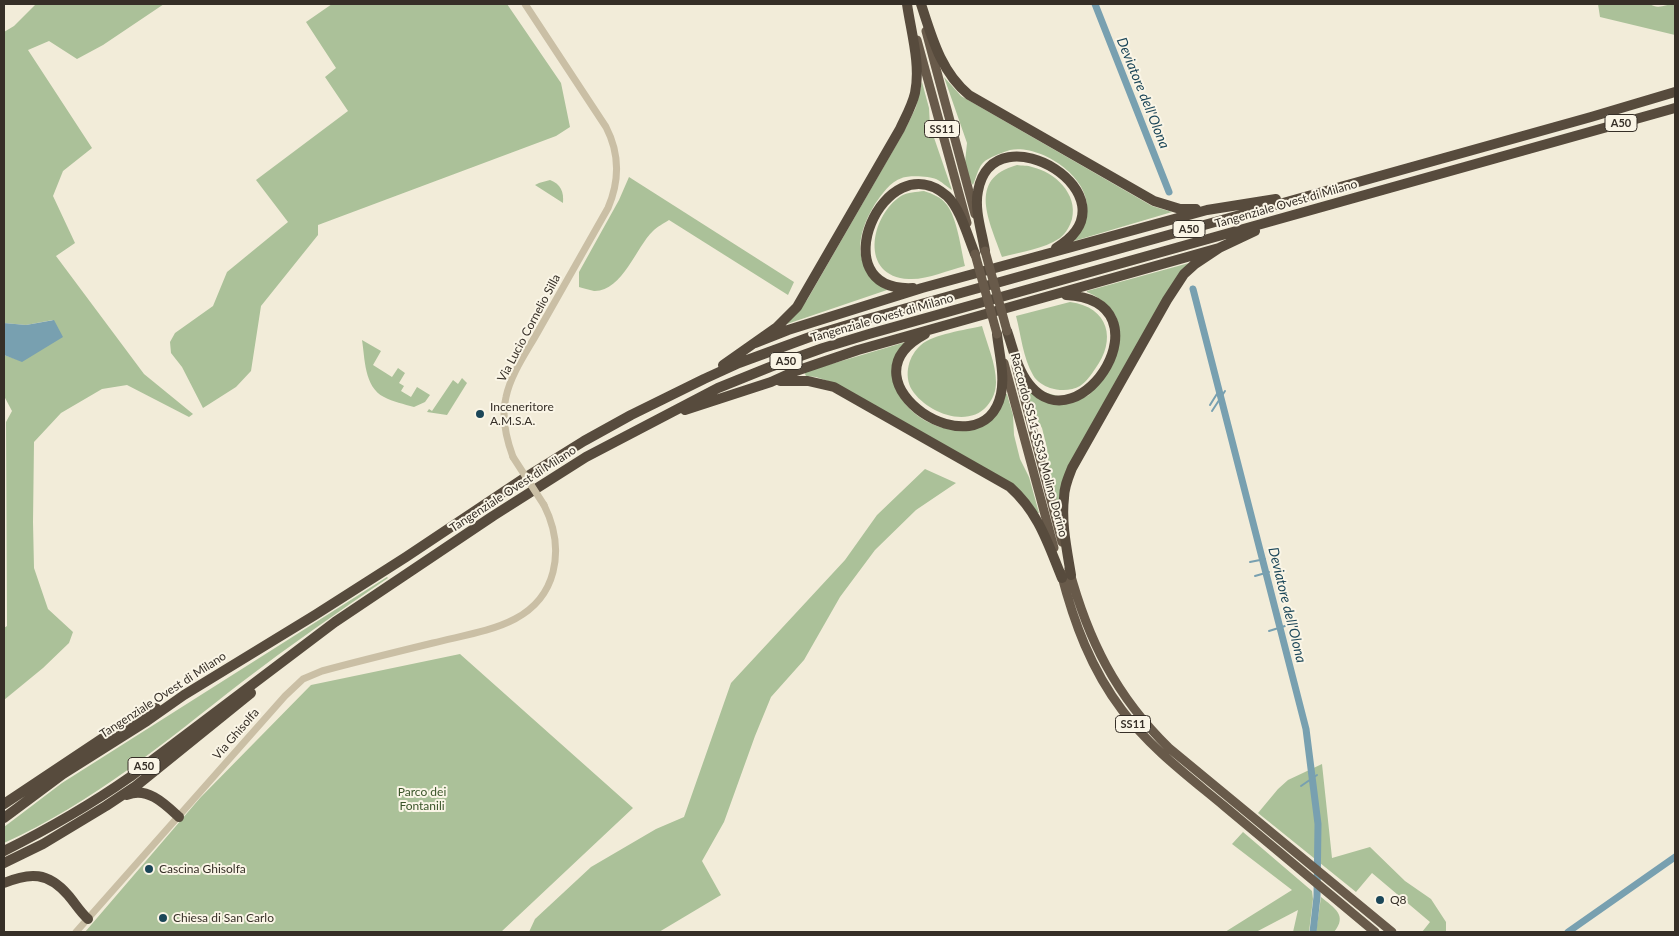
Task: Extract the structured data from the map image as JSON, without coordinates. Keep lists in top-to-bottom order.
{
  "streets": {
    "highway": [
      "A50",
      "SS11",
      "Tangenziale Ovest di Milano",
      "Raccordo SS11-SS33 Molino Dorino"
    ],
    "street": ["Via Lucio Cornelio Silla", "Via Ghisolfa"]
  },
  "crossings": [
    ["Via Lucio Cornelio Silla", "Via Ghisolfa"]
  ],
  "water": ["Deviatore dell'Olona"],
  "parks": ["Parco dei Fontanili"],
  "places": [
    "Inceneritore A.M.S.A.",
    "Cascina Ghisolfa",
    "Q8",
    "Chiesa di San Carlo"
  ]
}
